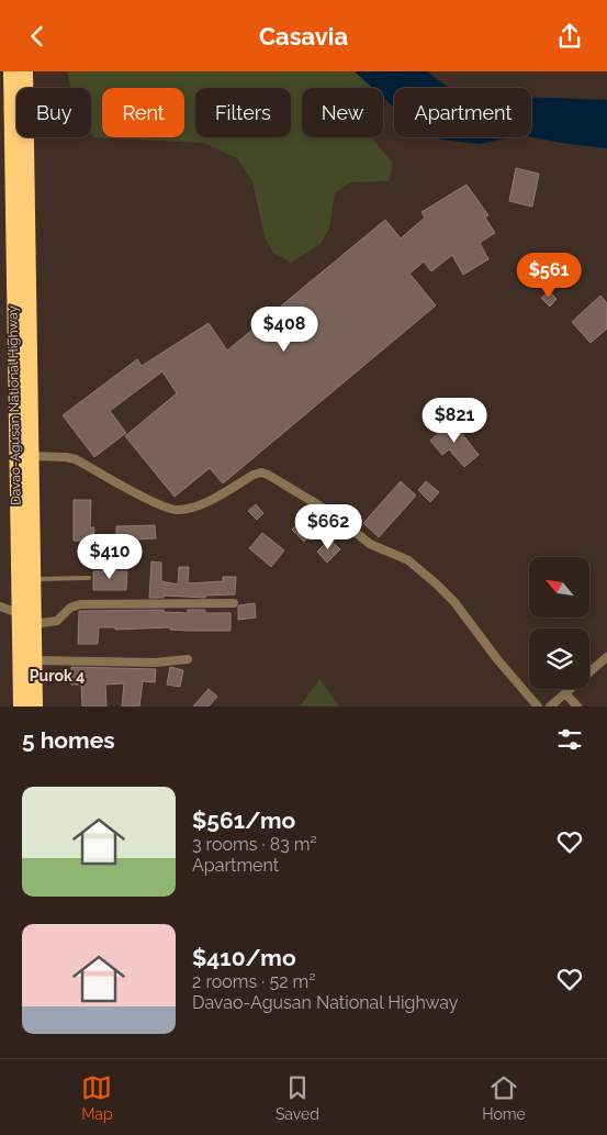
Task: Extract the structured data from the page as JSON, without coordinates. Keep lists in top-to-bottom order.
{
  "streets": {
    "highway": ["Davao-Agusan National Highway"]
  },
  "districts": ["Purok 4"],
  "north": "top left",
  "page": {
    "header": "Casavia",
    "chip": [
      "Buy",
      "Rent",
      "Filters",
      "New",
      "Apartment"
    ],
    "price": [
      "$561",
      "$408",
      "$821",
      "$662",
      "$410"
    ],
    "heading": "5 homes",
    "list": [
      {
        "name": "$561/mo",
        "note": "3 rooms · 83 m² · Apartment"
      },
      {
        "name": "$410/mo",
        "note": "2 rooms · 52 m² · Davao-Agusan National Highway"
      }
    ],
    "tabs": ["Map", "Saved", "Home"]
  }
}
